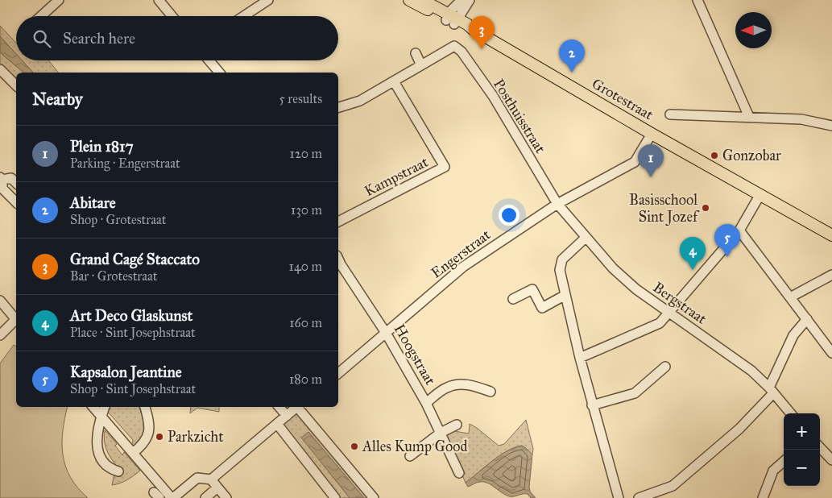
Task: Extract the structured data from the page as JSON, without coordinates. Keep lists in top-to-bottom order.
{
  "streets": {
    "main road": ["Grotestraat"],
    "street": [
      "Posthuisstraat",
      "Kampstraat",
      "Engerstraat",
      "Bergstraat",
      "Hoogstraat"
    ]
  },
  "crossings": [
    ["Grotestraat", "Engerstraat"],
    ["Posthuisstraat", "Engerstraat"],
    ["Posthuisstraat", "Bergstraat"],
    ["Engerstraat", "Bergstraat"],
    ["Engerstraat", "Hoogstraat"]
  ],
  "places": [
    "Gonzobar",
    "Basisschool Sint Jozef",
    "Parkzicht",
    "Alles Kump Good"
  ],
  "north": "left",
  "page": {
    "pins": [
      "3",
      "2",
      "1",
      "5",
      "4"
    ],
    "search": "Search here",
    "heading": ["Nearby", "5 results"],
    "list": [
      {
        "mark": "1",
        "name": "Plein 1817",
        "note": "Parking · Engerstraat",
        "value": "120 m"
      },
      {
        "mark": "2",
        "name": "Abitare",
        "note": "Shop · Grotestraat",
        "value": "130 m"
      },
      {
        "mark": "3",
        "name": "Grand Cagé Staccato",
        "note": "Bar · Grotestraat",
        "value": "140 m"
      },
      {
        "mark": "4",
        "name": "Art Deco Glaskunst",
        "note": "Place · Sint Josephstraat",
        "value": "160 m"
      },
      {
        "mark": "5",
        "name": "Kapsalon Jeantine",
        "note": "Shop · Sint Josephstraat",
        "value": "180 m"
      }
    ],
    "map_buttons": ["+", "−"]
  }
}
